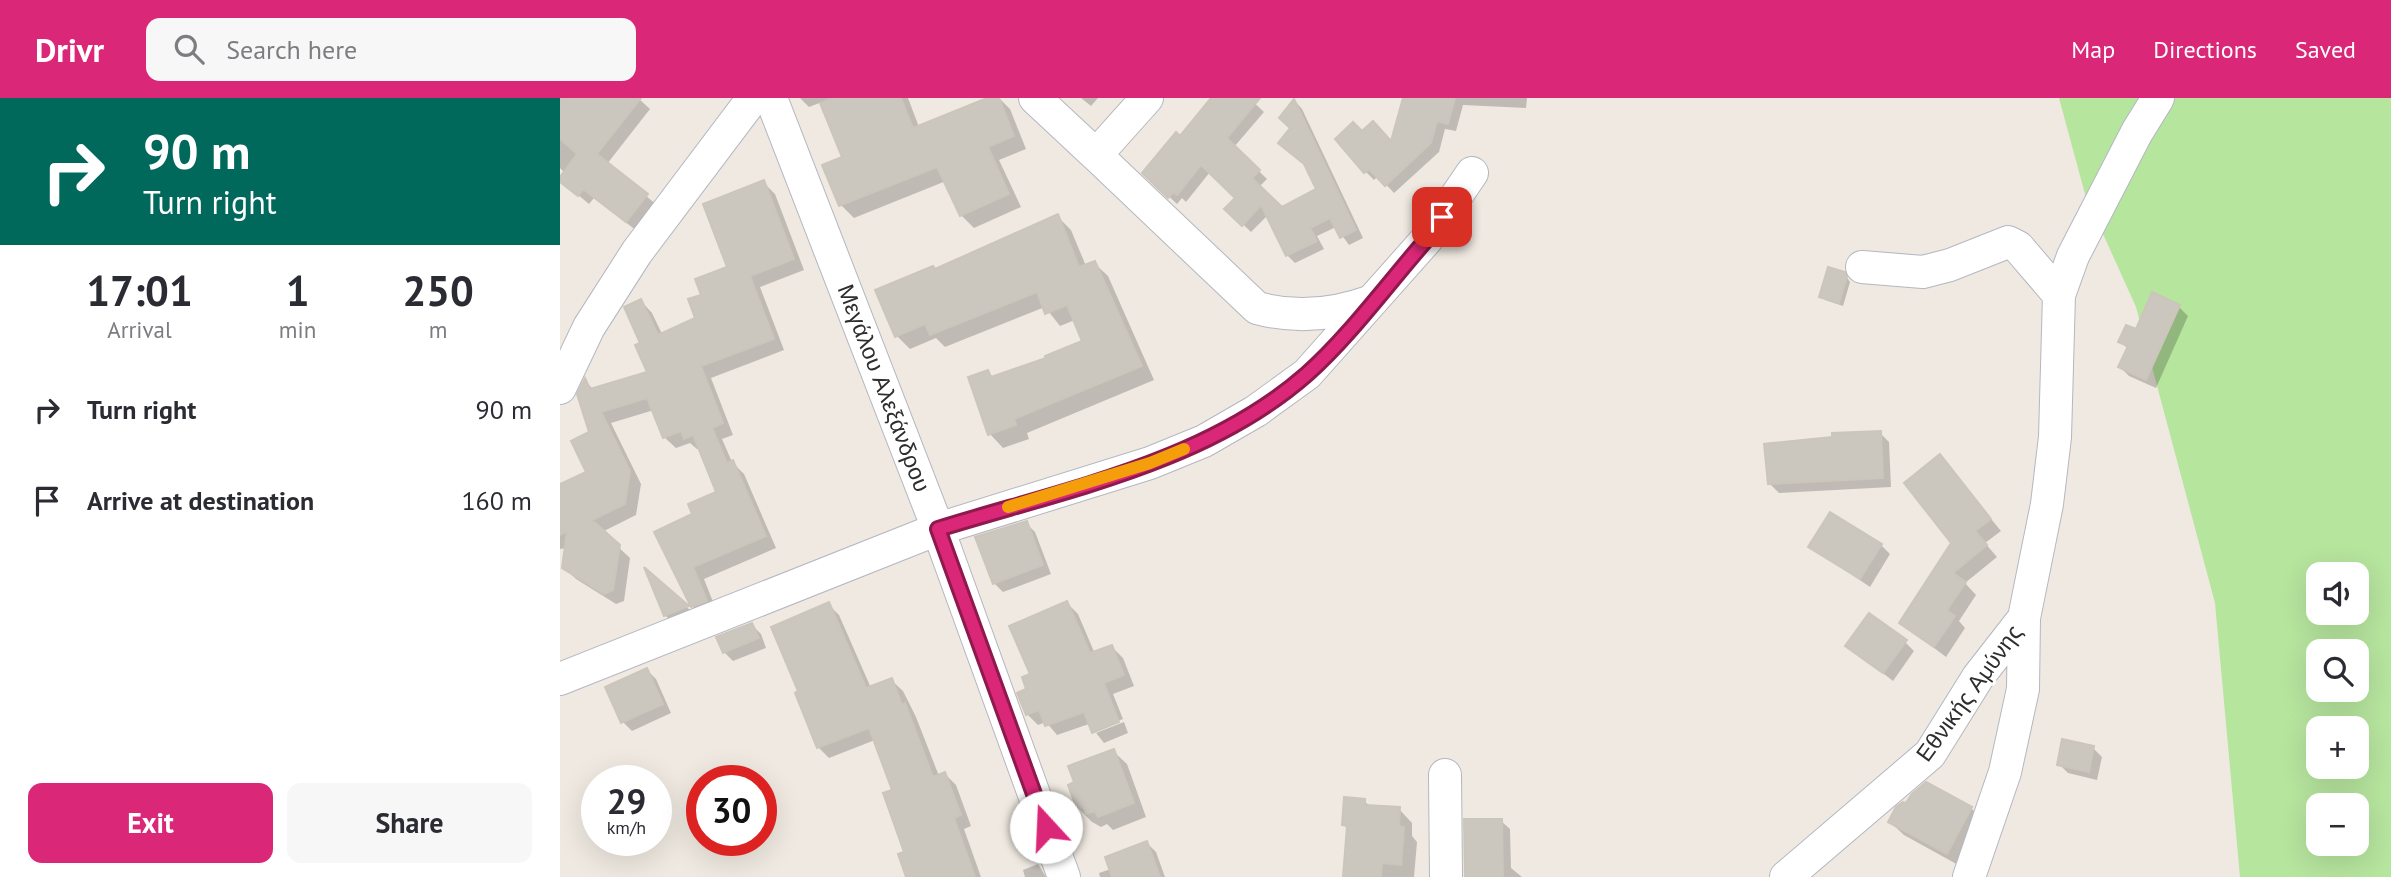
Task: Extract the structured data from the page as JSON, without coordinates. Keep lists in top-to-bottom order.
{
  "streets": {
    "street": ["Μεγάλου Αλεξάνδρου", "Εθνικής Αμύνης"]
  },
  "page": {
    "header": "Drivr",
    "search": "Search here",
    "nav": ["Map", "Directions", "Saved"],
    "turn": ["90 m", "Turn right"],
    "eta": [
      "17:01",
      "Arrival",
      "1",
      "min",
      "250",
      "m"
    ],
    "list": [
      {
        "name": "Turn right",
        "value": "90 m"
      },
      {
        "name": "Arrive at destination",
        "value": "160 m"
      }
    ],
    "map_buttons": ["+", "−"],
    "speed": "29 km/h",
    "limit": "30",
    "buttons": ["Exit", "Share"]
  }
}
